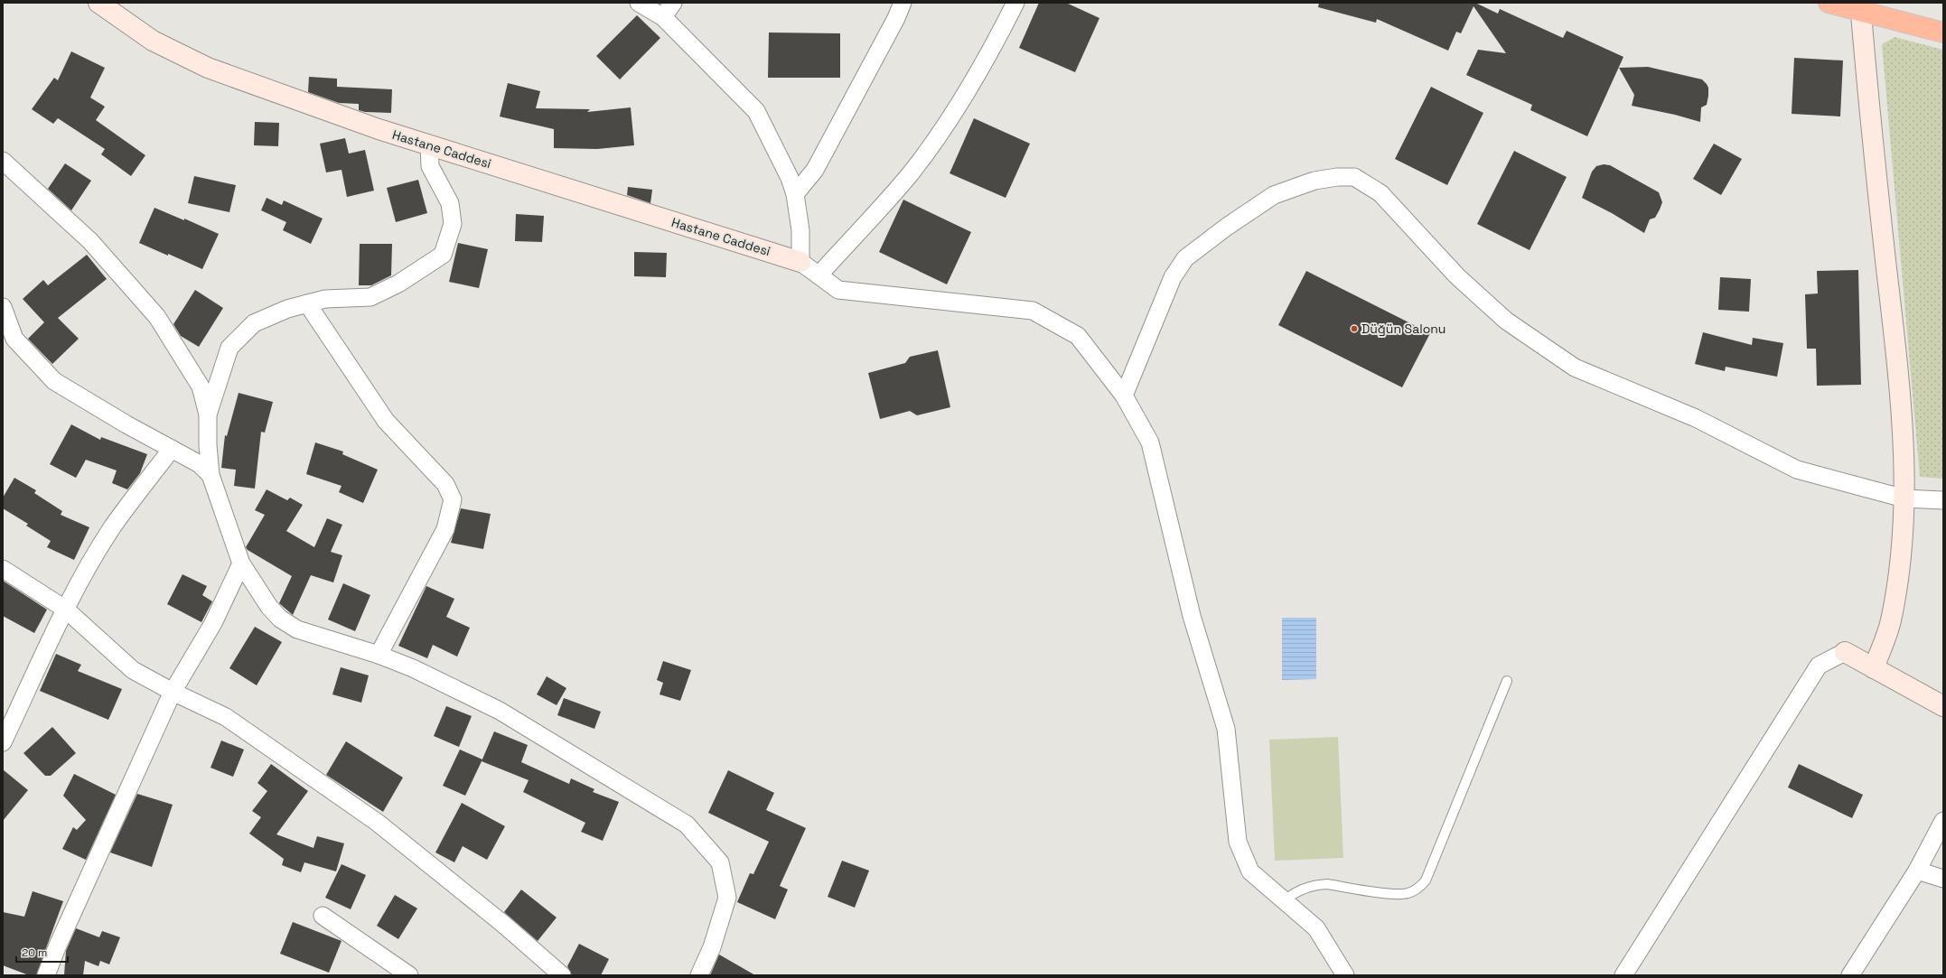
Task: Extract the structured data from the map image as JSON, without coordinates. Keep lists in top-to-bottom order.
{
  "streets": {
    "street": ["Hastane Caddesi"]
  },
  "places": ["Düğün Salonu"],
  "scale_bar": "20 m"
}
